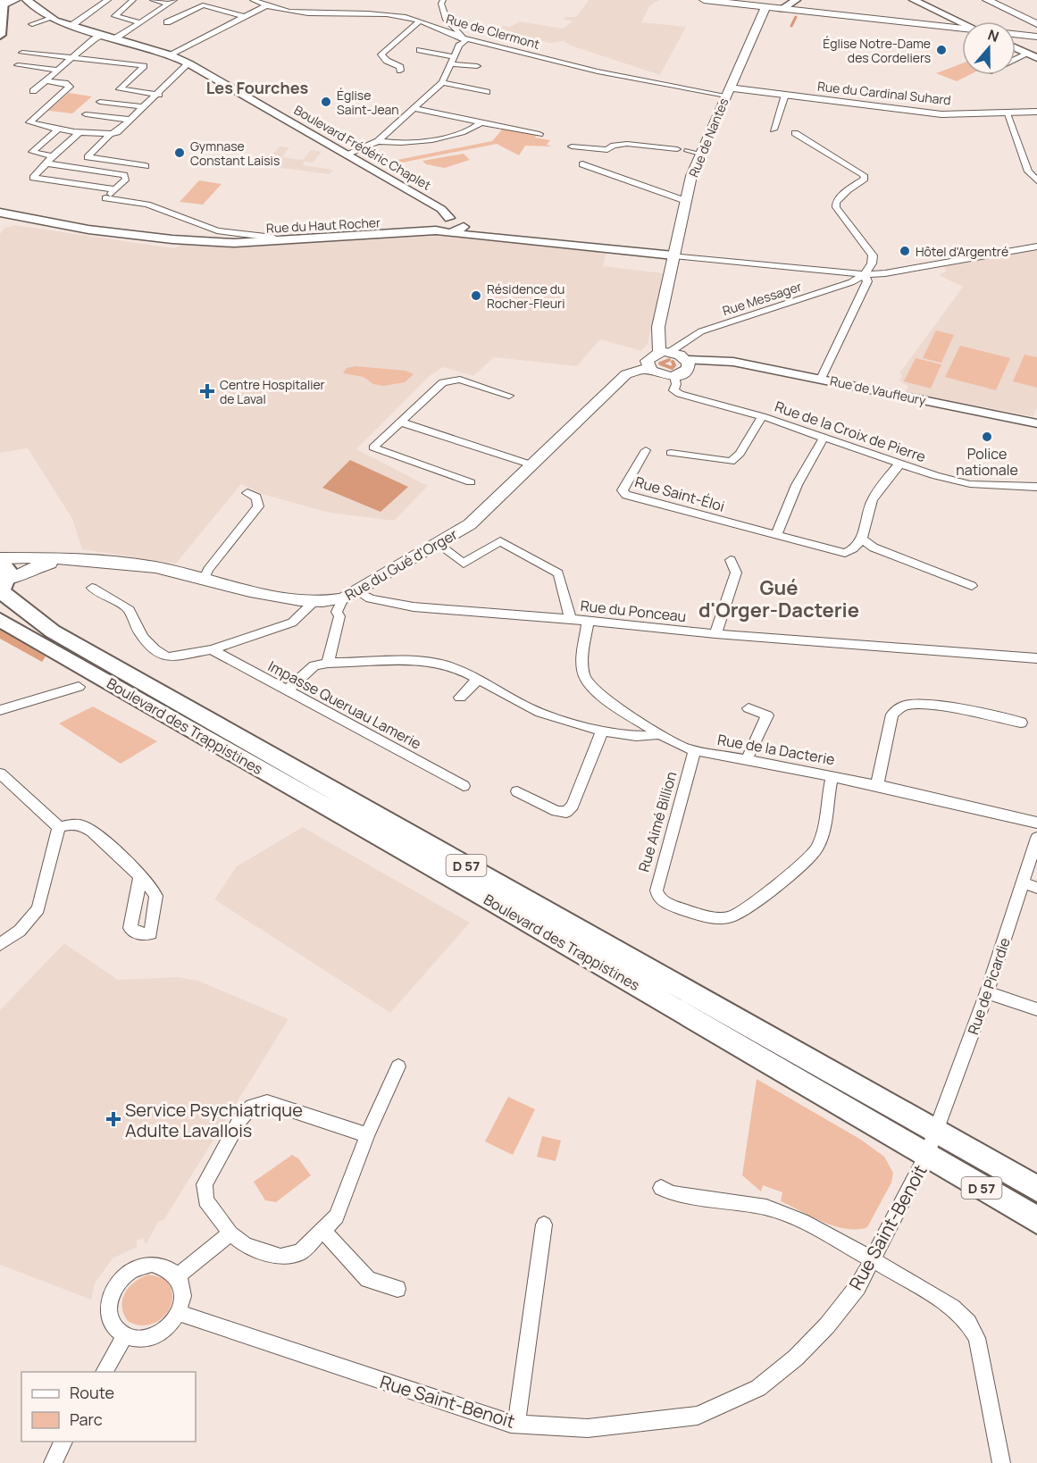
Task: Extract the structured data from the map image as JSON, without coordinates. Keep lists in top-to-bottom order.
{
  "streets": {
    "main road": [
      "Rue du Cardinal Suhard",
      "Rue de Nantes",
      "Rue du Gué d'Orger",
      "Boulevard des Trappistines",
      "D 57"
    ],
    "street": [
      "Rue de Clermont",
      "Boulevard Frédéric Chaplet",
      "Rue du Haut Rocher",
      "Rue Messager",
      "Rue de Vaufleury",
      "Rue de la Croix de Pierre",
      "Rue Saint-Éloi",
      "Rue du Ponceau",
      "Impasse Queruau Lamerie",
      "Rue de la Dacterie",
      "Rue Aimé Billion",
      "Rue de Picardie",
      "Rue Saint-Benoit"
    ]
  },
  "crossings": [
    ["Rue de Clermont", "Rue du Cardinal Suhard"],
    ["Rue de Clermont", "Rue de Nantes"],
    ["Rue du Cardinal Suhard", "Rue de Nantes"],
    ["Rue de Nantes", "Rue Messager"],
    ["Rue du Gué d'Orger", "Rue du Ponceau"],
    ["Rue du Gué d'Orger", "Boulevard des Trappistines"],
    ["Rue du Ponceau", "Rue de la Dacterie"],
    ["Boulevard des Trappistines", "Rue de Picardie"],
    ["Boulevard des Trappistines", "Rue Saint-Benoit"],
    ["Rue de la Dacterie", "Rue Aimé Billion"],
    ["Rue de Picardie", "Rue Saint-Benoit"]
  ],
  "districts": ["Les Fourches", "Gué d'Orger-Dacterie"],
  "places": {
    "other": [
      "Église Notre-Dame des Cordeliers",
      "Église Saint-Jean",
      "Gymnase Constant Laisis",
      "Hôtel d'Argentré",
      "Résidence du Rocher-Fleuri",
      "Police nationale"
    ],
    "health": ["Centre Hospitalier de Laval", "Service Psychiatrique Adulte Lavallois"]
  },
  "legend": ["Route", "Parc"],
  "north": "top"
}
